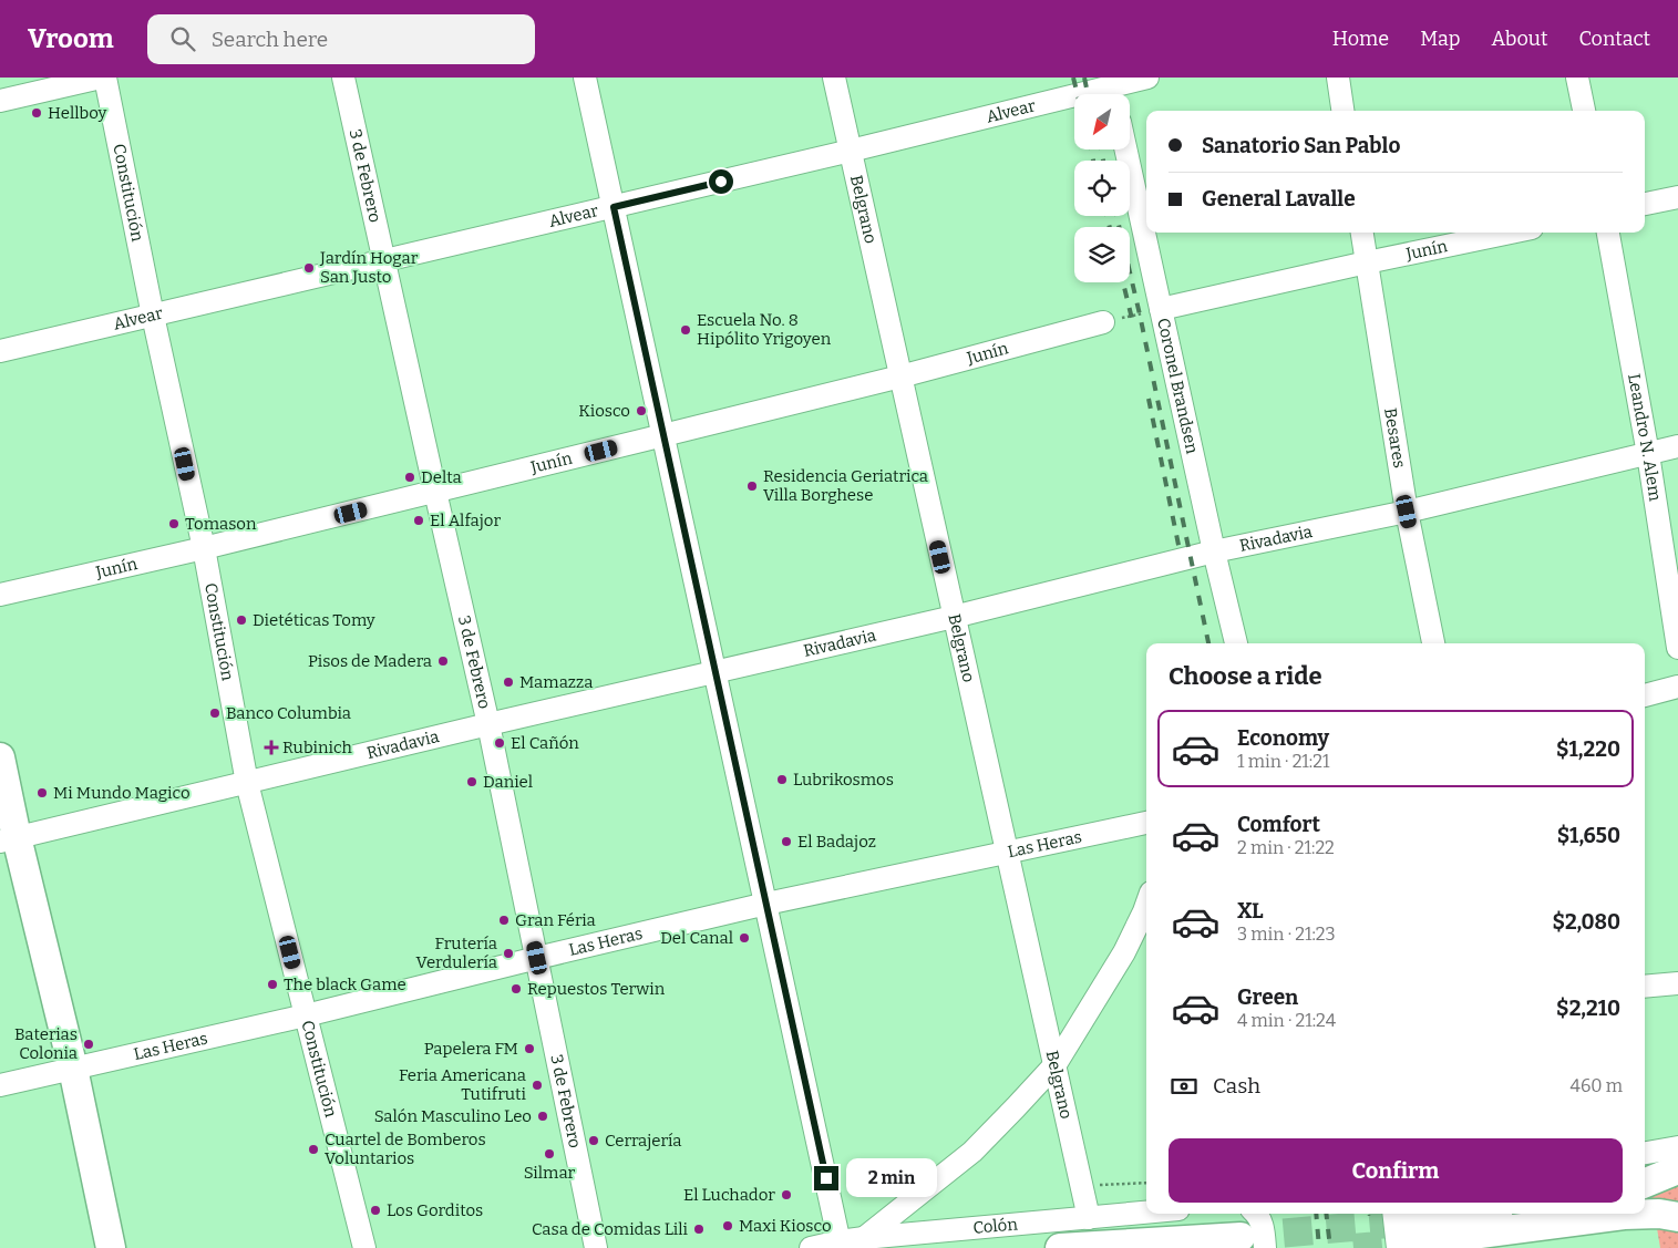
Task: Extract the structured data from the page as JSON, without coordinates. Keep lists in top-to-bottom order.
{
  "streets": {
    "street": [
      "Alvear",
      "3 de Febrero",
      "Constitución",
      "Belgrano",
      "Junín",
      "Coronel Brandsen",
      "Leandro N. Alem",
      "Besares",
      "Rivadavia",
      "Las Heras",
      "Colón"
    ]
  },
  "crossings": [
    ["Alvear", "3 de Febrero"],
    ["Alvear", "Constitución"],
    ["Alvear", "Belgrano"],
    ["3 de Febrero", "Junín"],
    ["3 de Febrero", "Rivadavia"],
    ["3 de Febrero", "Las Heras"],
    ["Constitución", "Junín"],
    ["Constitución", "Rivadavia"],
    ["Constitución", "Las Heras"],
    ["Belgrano", "Junín"],
    ["Belgrano", "Rivadavia"],
    ["Belgrano", "Las Heras"],
    ["Belgrano", "Colón"],
    ["Junín", "Coronel Brandsen"],
    ["Junín", "Besares"],
    ["Coronel Brandsen", "Rivadavia"],
    ["Leandro N. Alem", "Rivadavia"],
    ["Besares", "Rivadavia"]
  ],
  "places": {
    "other": [
      "Hellboy",
      "Jardín Hogar San Justo",
      "Escuela No. 8 Hipólito Yrigoyen",
      "Kiosco",
      "Delta",
      "Residencia Geriatrica Villa Borghese",
      "El Alfajor",
      "Tomason",
      "Dietéticas Tomy",
      "Pisos de Madera",
      "Mamazza",
      "Banco Columbia",
      "El Cañón",
      "Lubrikosmos",
      "Daniel",
      "Mi Mundo Magico",
      "El Badajoz",
      "Gran Féria",
      "Del Canal",
      "Frutería Verdulería",
      "The black Game",
      "Repuestos Terwin",
      "Baterias Colonia",
      "Papelera FM",
      "Feria Americana Tutifruti",
      "Salón Masculino Leo",
      "Cerrajería",
      "Cuartel de Bomberos Voluntarios",
      "Silmar",
      "El Luchador",
      "Los Gorditos",
      "Maxi Kiosco",
      "Casa de Comidas Lili"
    ],
    "health": ["Rubinich"]
  },
  "north": "bottom left",
  "page": {
    "header": "Vroom",
    "search": "Search here",
    "nav": [
      "Home",
      "Map",
      "About",
      "Contact"
    ],
    "banner": ["Sanatorio San Pablo", "General Lavalle"],
    "heading": "Choose a ride",
    "list": [
      {
        "name": "Economy",
        "note": "1 min · 21:21",
        "value": "$1,220"
      },
      {
        "name": "Comfort",
        "note": "2 min · 21:22",
        "value": "$1,650"
      },
      {
        "name": "XL",
        "note": "3 min · 21:23",
        "value": "$2,080"
      },
      {
        "name": "Green",
        "note": "4 min · 21:24",
        "value": "$2,210"
      }
    ],
    "pay": ["Cash", "460 m"],
    "buttons": "Confirm",
    "bubble": "2 min"
  }
}
